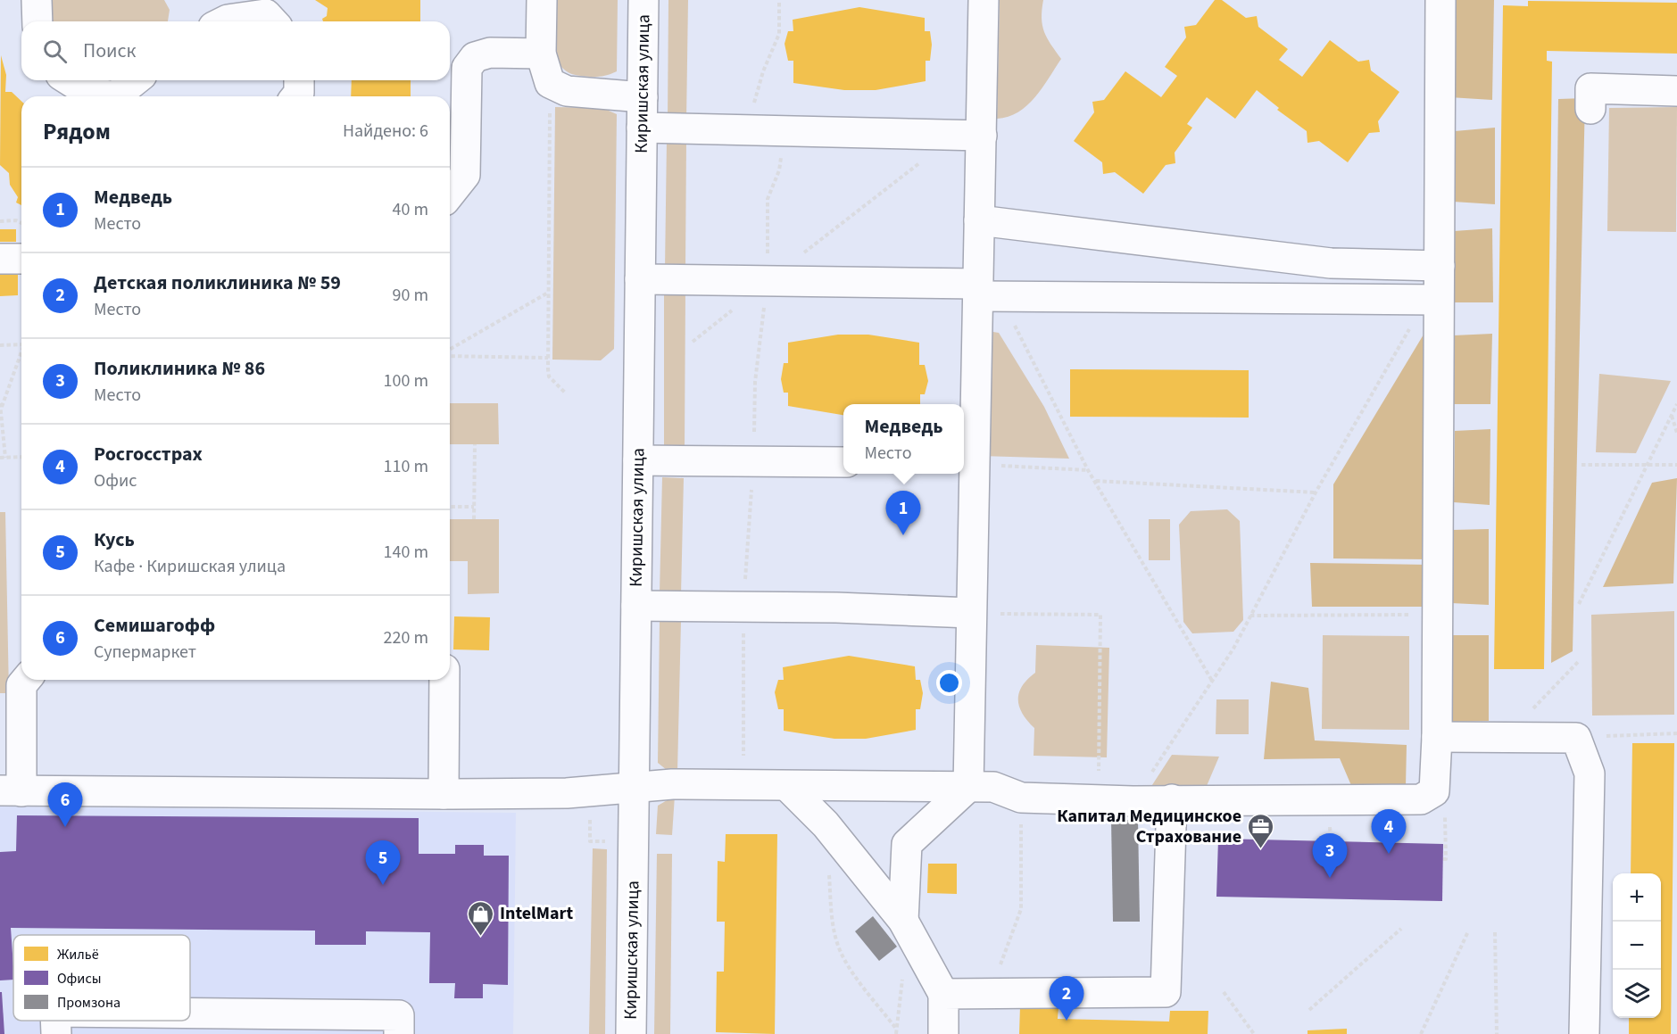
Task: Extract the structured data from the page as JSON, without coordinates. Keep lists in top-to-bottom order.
{
  "streets": {
    "street": ["Киришская улица"]
  },
  "places": {
    "office": ["Капитал Медицинское Страхование"],
    "shop": ["IntelMart"]
  },
  "legend": ["Жильё", "Офисы", "Промзона"],
  "page": {
    "search": "Поиск",
    "heading": ["Рядом", "Найдено: 6"],
    "list": [
      {
        "mark": "1",
        "name": "Медведь",
        "note": "Место",
        "value": "40 m"
      },
      {
        "mark": "2",
        "name": "Детская поликлиника № 59",
        "note": "Место",
        "value": "90 m"
      },
      {
        "mark": "3",
        "name": "Поликлиника № 86",
        "note": "Место",
        "value": "100 m"
      },
      {
        "mark": "4",
        "name": "Росгосстрах",
        "note": "Офис",
        "value": "110 m"
      },
      {
        "mark": "5",
        "name": "Кусь",
        "note": "Кафе · Киришская улица",
        "value": "140 m"
      },
      {
        "mark": "6",
        "name": "Семишагофф",
        "note": "Супермаркет",
        "value": "220 m"
      }
    ],
    "popup": ["Медведь", "Место"],
    "pins": [
      "1",
      "6",
      "4",
      "3",
      "5",
      "2"
    ],
    "map_buttons": ["+", "−"]
  }
}
